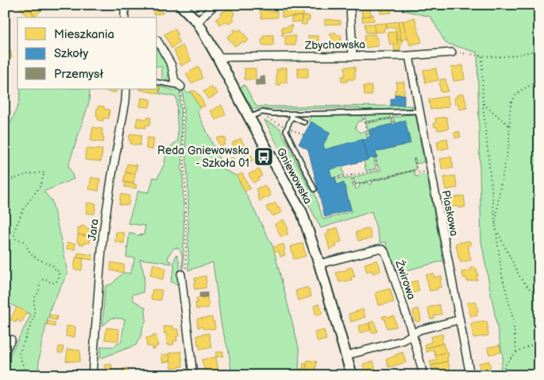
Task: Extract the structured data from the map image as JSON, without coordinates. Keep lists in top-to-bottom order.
{
  "streets": {
    "street": [
      "Zbychowska",
      "Gniewowska",
      "Piaskowa",
      "Jara",
      "Żwirowa"
    ]
  },
  "crossings": [
    ["Zbychowska", "Gniewowska"],
    ["Zbychowska", "Piaskowa"],
    ["Gniewowska", "Żwirowa"]
  ],
  "places": {
    "bus stop": ["Reda Gniewowska - Szkoła 01"]
  },
  "legend": ["Mieszkania", "Szkoły", "Przemysł"]
}
